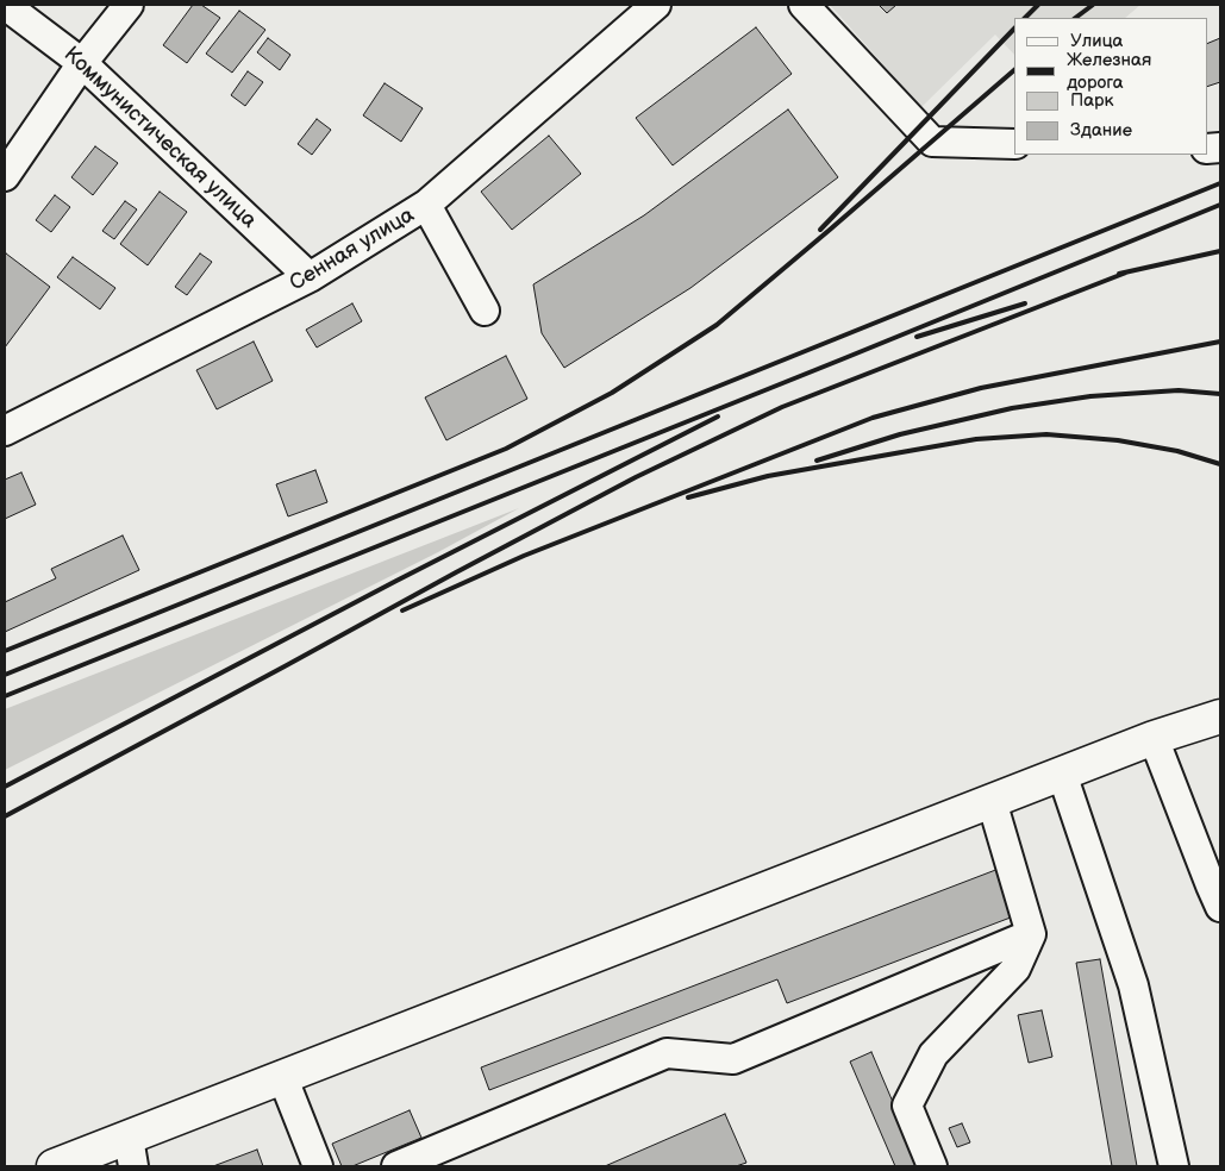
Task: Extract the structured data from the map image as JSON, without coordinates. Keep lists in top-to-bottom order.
{
  "streets": {
    "street": ["Коммунистическая улица", "Сенная улица"]
  },
  "crossings": [
    ["Коммунистическая улица", "Сенная улица"]
  ],
  "legend": [
    "Улица",
    "Железная дорога",
    "Парк",
    "Здание"
  ]
}
